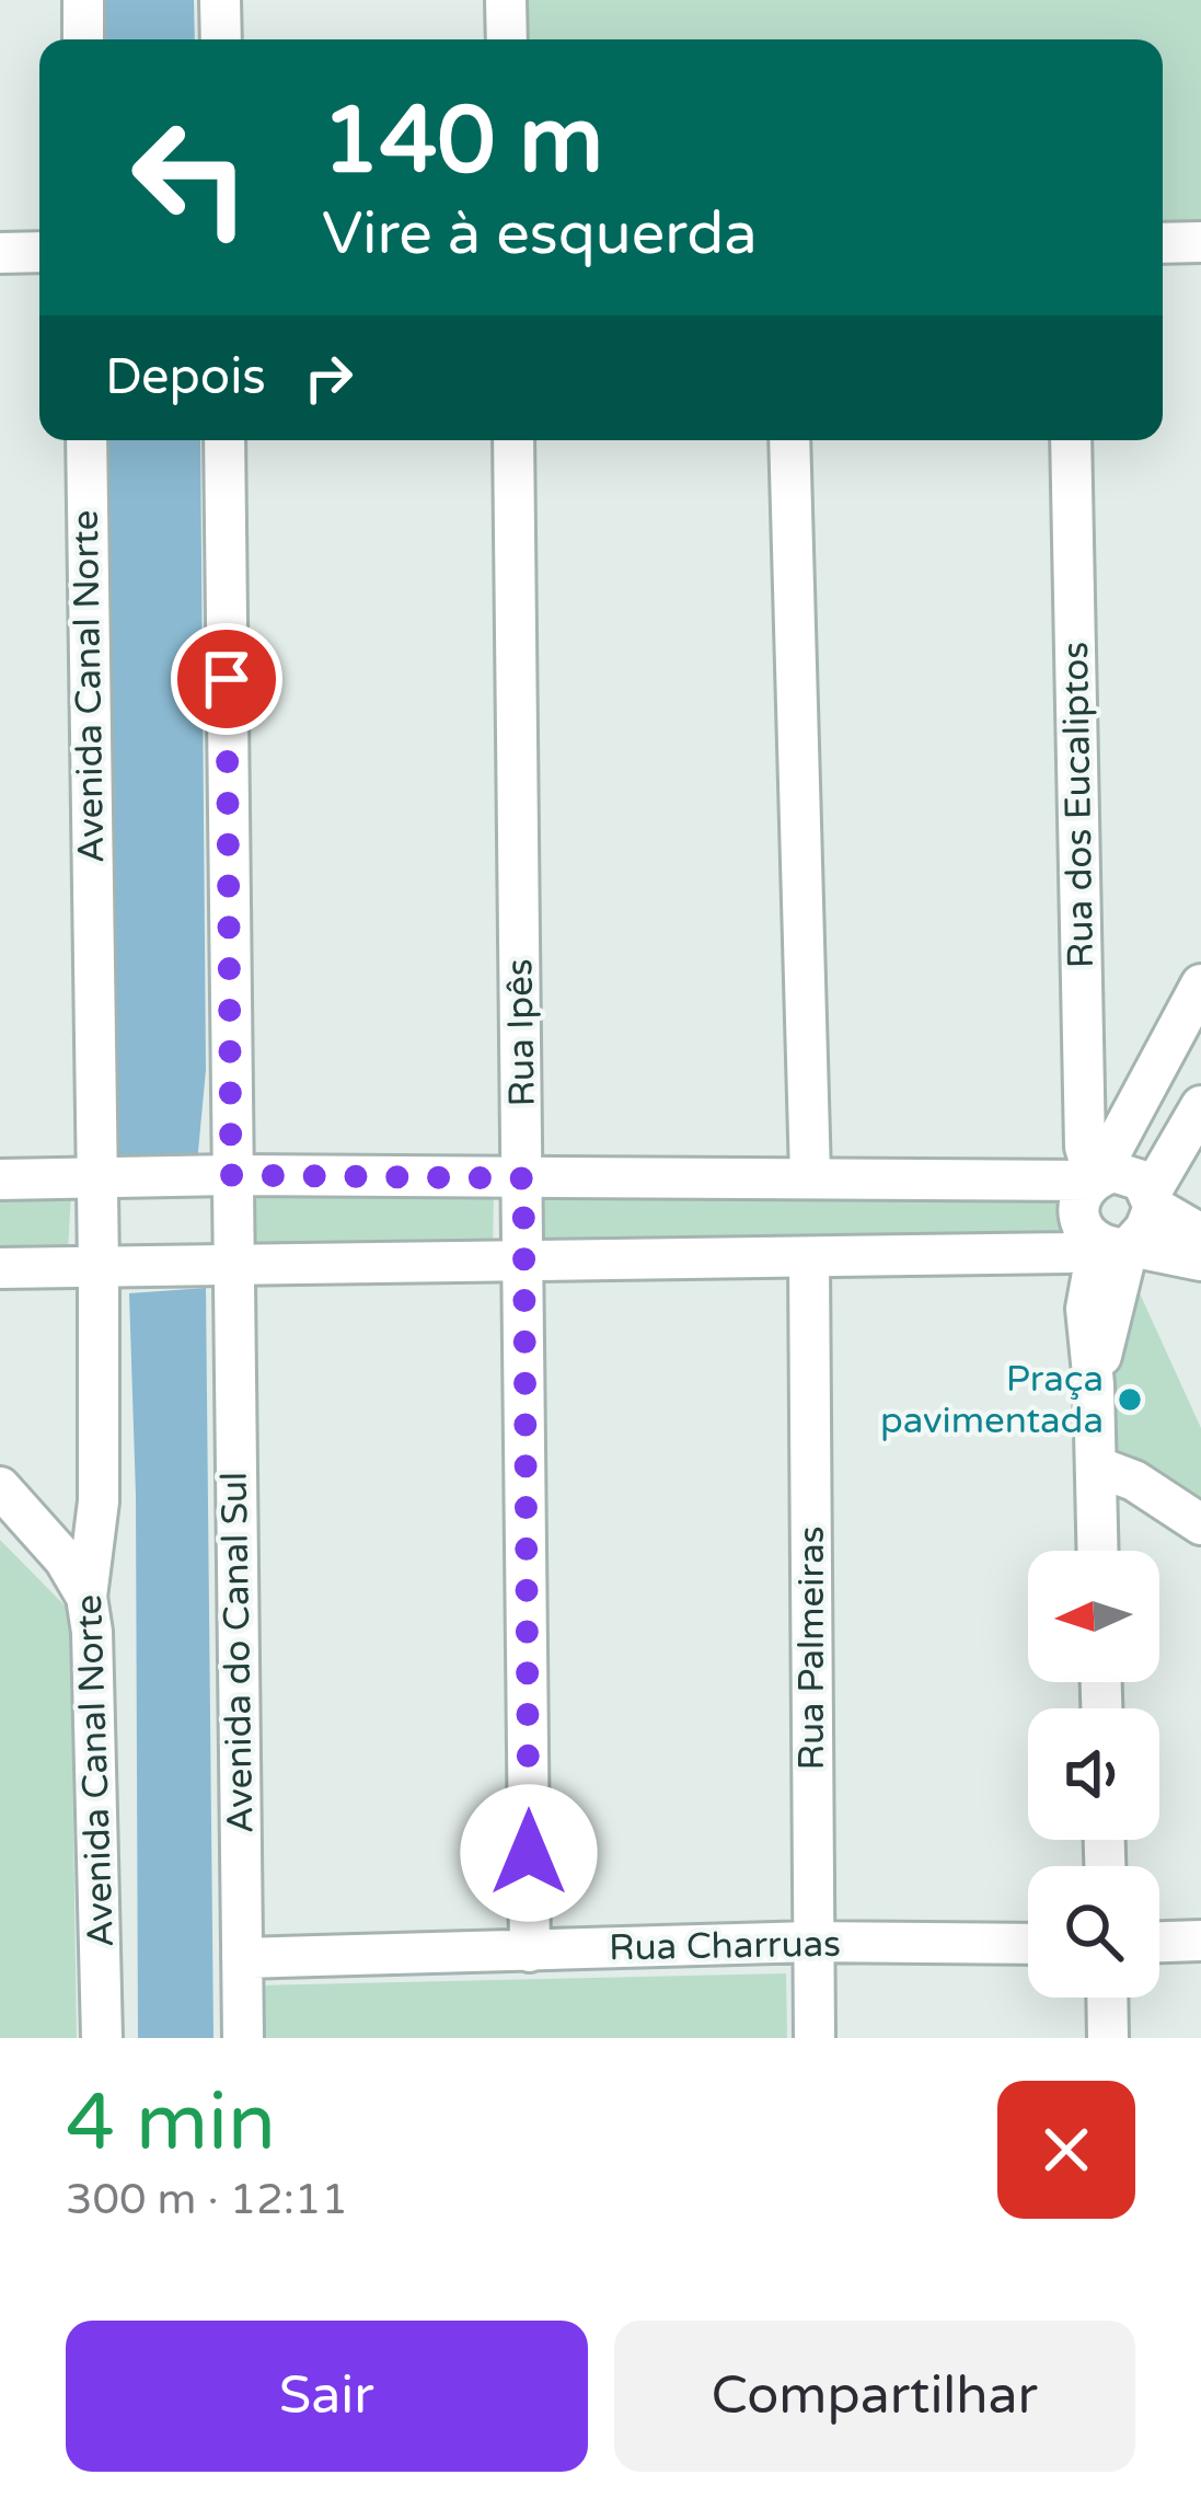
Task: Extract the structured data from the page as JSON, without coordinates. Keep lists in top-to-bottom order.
{
  "streets": {
    "street": [
      "Avenida Canal Norte",
      "Rua dos Eucaliptos",
      "Rua Ipês",
      "Rua Palmeiras",
      "Avenida do Canal Sul",
      "Rua Charruas"
    ]
  },
  "crossings": [
    ["Rua Ipês", "Rua Charruas"],
    ["Rua Palmeiras", "Rua Charruas"],
    ["Avenida do Canal Sul", "Rua Charruas"]
  ],
  "places": ["Praça pavimentada"],
  "north": "left",
  "page": {
    "turn": ["140 m", "Vire à esquerda"],
    "then": "Depois",
    "heading": ["4 min", "300 m · 12:11"],
    "buttons": ["Sair", "Compartilhar"]
  }
}
